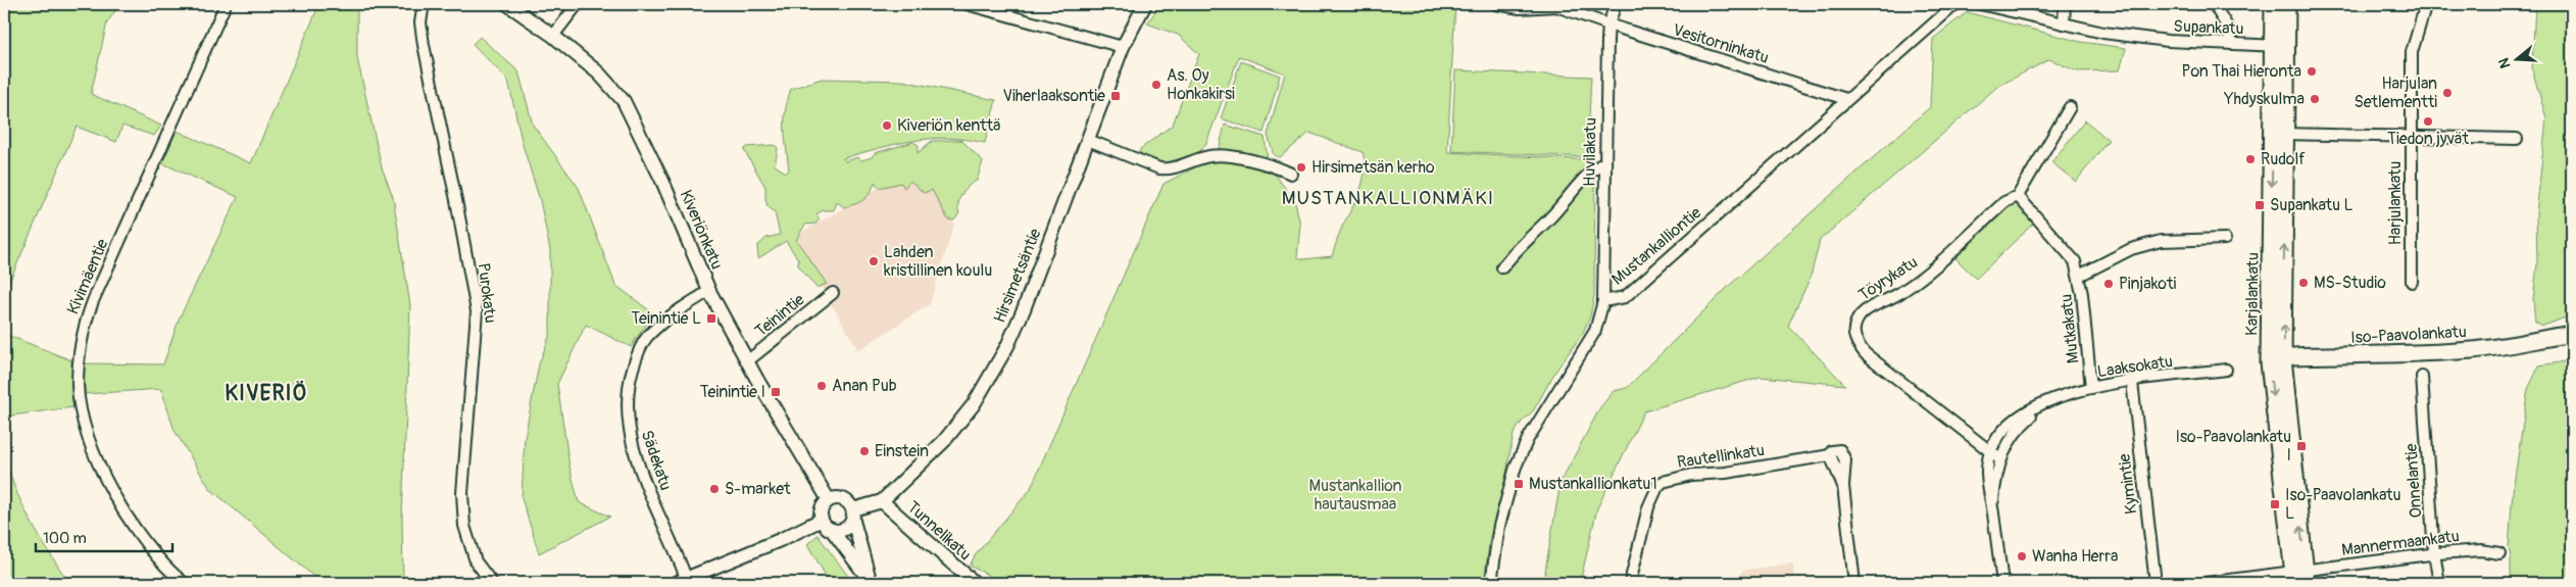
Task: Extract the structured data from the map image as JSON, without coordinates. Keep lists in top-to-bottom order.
{
  "streets": {
    "main road": ["Karjalankatu", "Iso-Paavolankatu"],
    "street": [
      "Supankatu",
      "Vesitorninkatu",
      "Huvilakatu",
      "Harjulankatu",
      "Kiveriönkatu",
      "Mustankalliontie",
      "Hirsimetsäntie",
      "Kivimäentie",
      "Töyrykatu",
      "Purokatu",
      "Teinintie",
      "Mutkakatu",
      "Laaksokatu",
      "Rautellinkatu",
      "Sädekatu",
      "Onnelantie",
      "Kymintie",
      "Tunnelikatu",
      "Mannermaankatu"
    ]
  },
  "crossings": [
    ["Supankatu", "Karjalankatu"],
    ["Vesitorninkatu", "Huvilakatu"],
    ["Vesitorninkatu", "Mustankalliontie"],
    ["Huvilakatu", "Mustankalliontie"],
    ["Kiveriönkatu", "Hirsimetsäntie"],
    ["Kiveriönkatu", "Teinintie"],
    ["Kiveriönkatu", "Sädekatu"],
    ["Hirsimetsäntie", "Tunnelikatu"],
    ["Töyrykatu", "Mutkakatu"],
    ["Töyrykatu", "Laaksokatu"],
    ["Karjalankatu", "Iso-Paavolankatu"],
    ["Karjalankatu", "Mannermaankatu"],
    ["Mutkakatu", "Laaksokatu"],
    ["Laaksokatu", "Kymintie"],
    ["Onnelantie", "Mannermaankatu"]
  ],
  "districts": ["MUSTANKALLIONMÄKI", "KIVERIÖ"],
  "parks": ["Mustankallion hautausmaa"],
  "places": {
    "other": [
      "Pon Thai Hieronta",
      "As. Oy Honkakirsi",
      "Harjulan Setlementti",
      "Yhdyskulma",
      "Tiedon jyvät",
      "Kiveriön kenttä",
      "Rudolf",
      "Hirsimetsän kerho",
      "Lahden kristillinen koulu",
      "MS-Studio",
      "Pinjakoti",
      "Anan Pub",
      "Einstein",
      "S-market",
      "Wanha Herra"
    ],
    "transit": [
      "Viherlaaksontie",
      "Supankatu L",
      "Teinintie L",
      "Teinintie I",
      "Iso-Paavolankatu I",
      "Mustankallionkatu1",
      "Iso-Paavolankatu L"
    ]
  },
  "scale_bar": "100 m",
  "north": "left"
}
